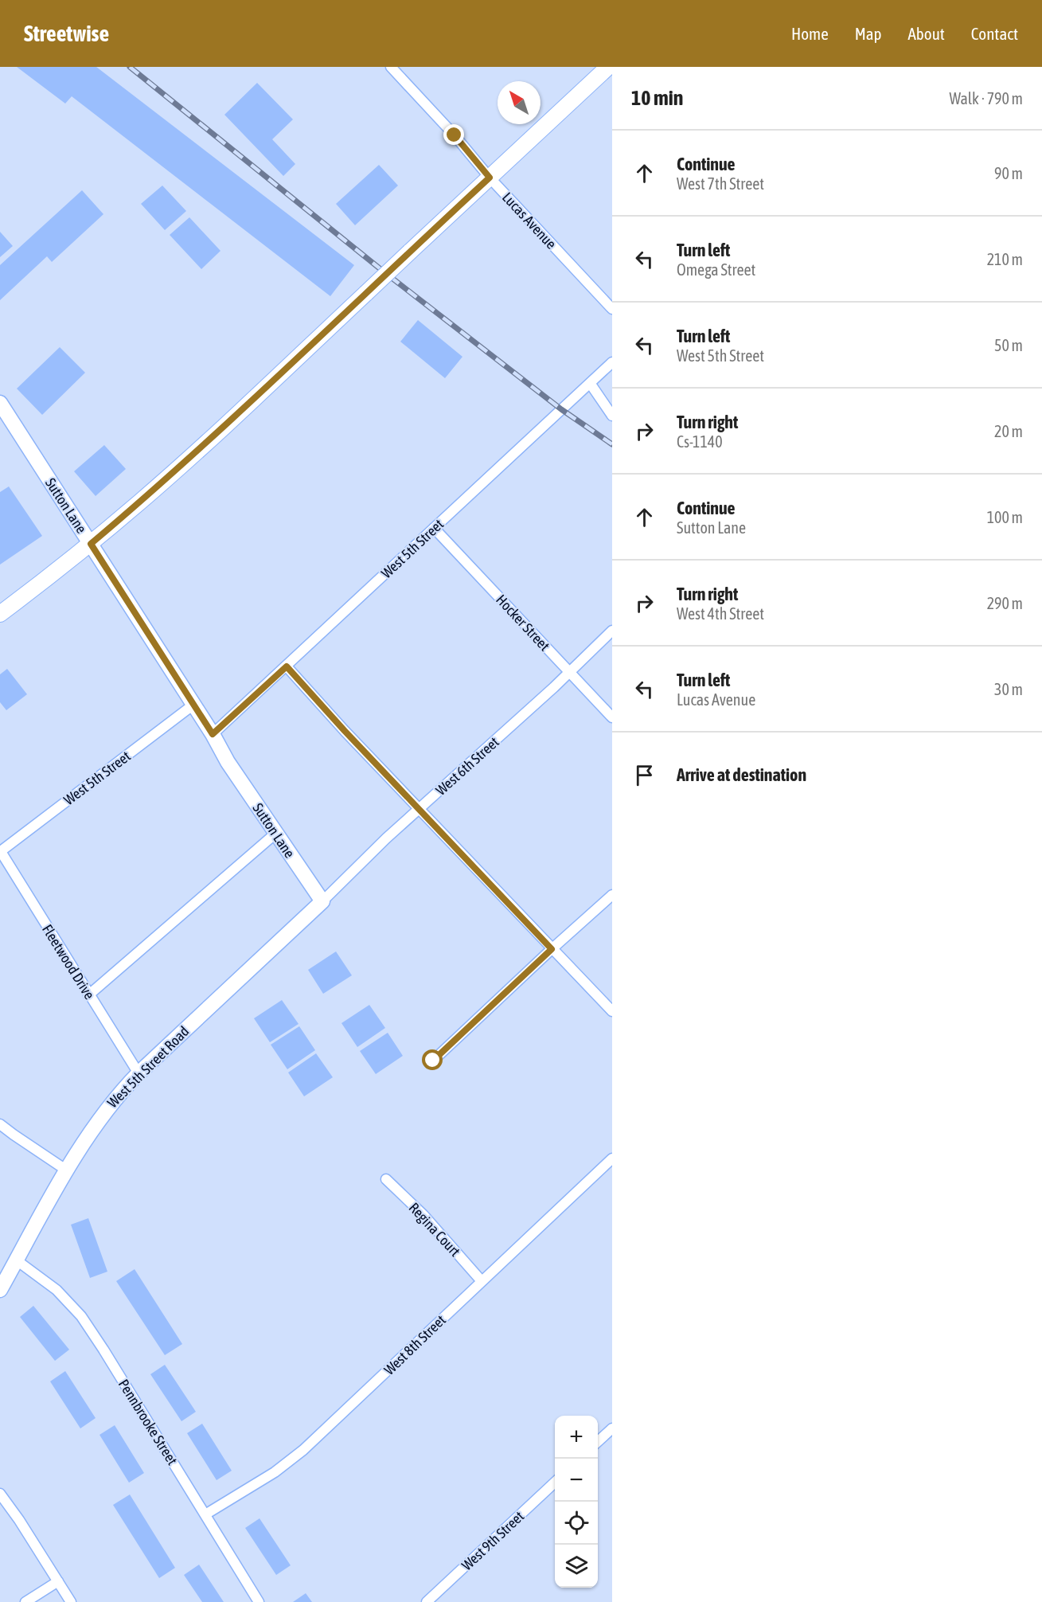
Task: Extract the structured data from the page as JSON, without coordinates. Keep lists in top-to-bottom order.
{
  "streets": {
    "street": [
      "Lucas Avenue",
      "Sutton Lane",
      "West 5th Street",
      "Hocker Street",
      "West 6th Street",
      "Fleetwood Drive",
      "West 5th Street Road",
      "Regina Court",
      "West 8th Street",
      "Pennbrooke Street",
      "West 9th Street"
    ]
  },
  "crossings": [
    ["Sutton Lane", "West 5th Street"],
    ["Sutton Lane", "West 6th Street"],
    ["Sutton Lane", "West 5th Street Road"],
    ["West 5th Street", "Hocker Street"],
    ["West 5th Street", "Fleetwood Drive"],
    ["Hocker Street", "West 6th Street"],
    ["West 6th Street", "West 5th Street Road"],
    ["Fleetwood Drive", "West 5th Street Road"],
    ["West 5th Street Road", "Pennbrooke Street"],
    ["Regina Court", "West 8th Street"],
    ["West 8th Street", "Pennbrooke Street"]
  ],
  "north": "top left",
  "page": {
    "header": "Streetwise",
    "nav": [
      "Home",
      "Map",
      "About",
      "Contact"
    ],
    "heading": ["10 min", "Walk · 790 m"],
    "list": [
      ["Continue", "West 7th Street", "90 m"],
      ["Turn left", "Omega Street", "210 m"],
      ["Turn left", "West 5th Street", "50 m"],
      ["Turn right", "Cs-1140", "20 m"],
      ["Continue", "Sutton Lane", "100 m"],
      ["Turn right", "West 4th Street", "290 m"],
      ["Turn left", "Lucas Avenue", "30 m"],
      "Arrive at destination"
    ],
    "map_buttons": ["+", "−"]
  }
}
